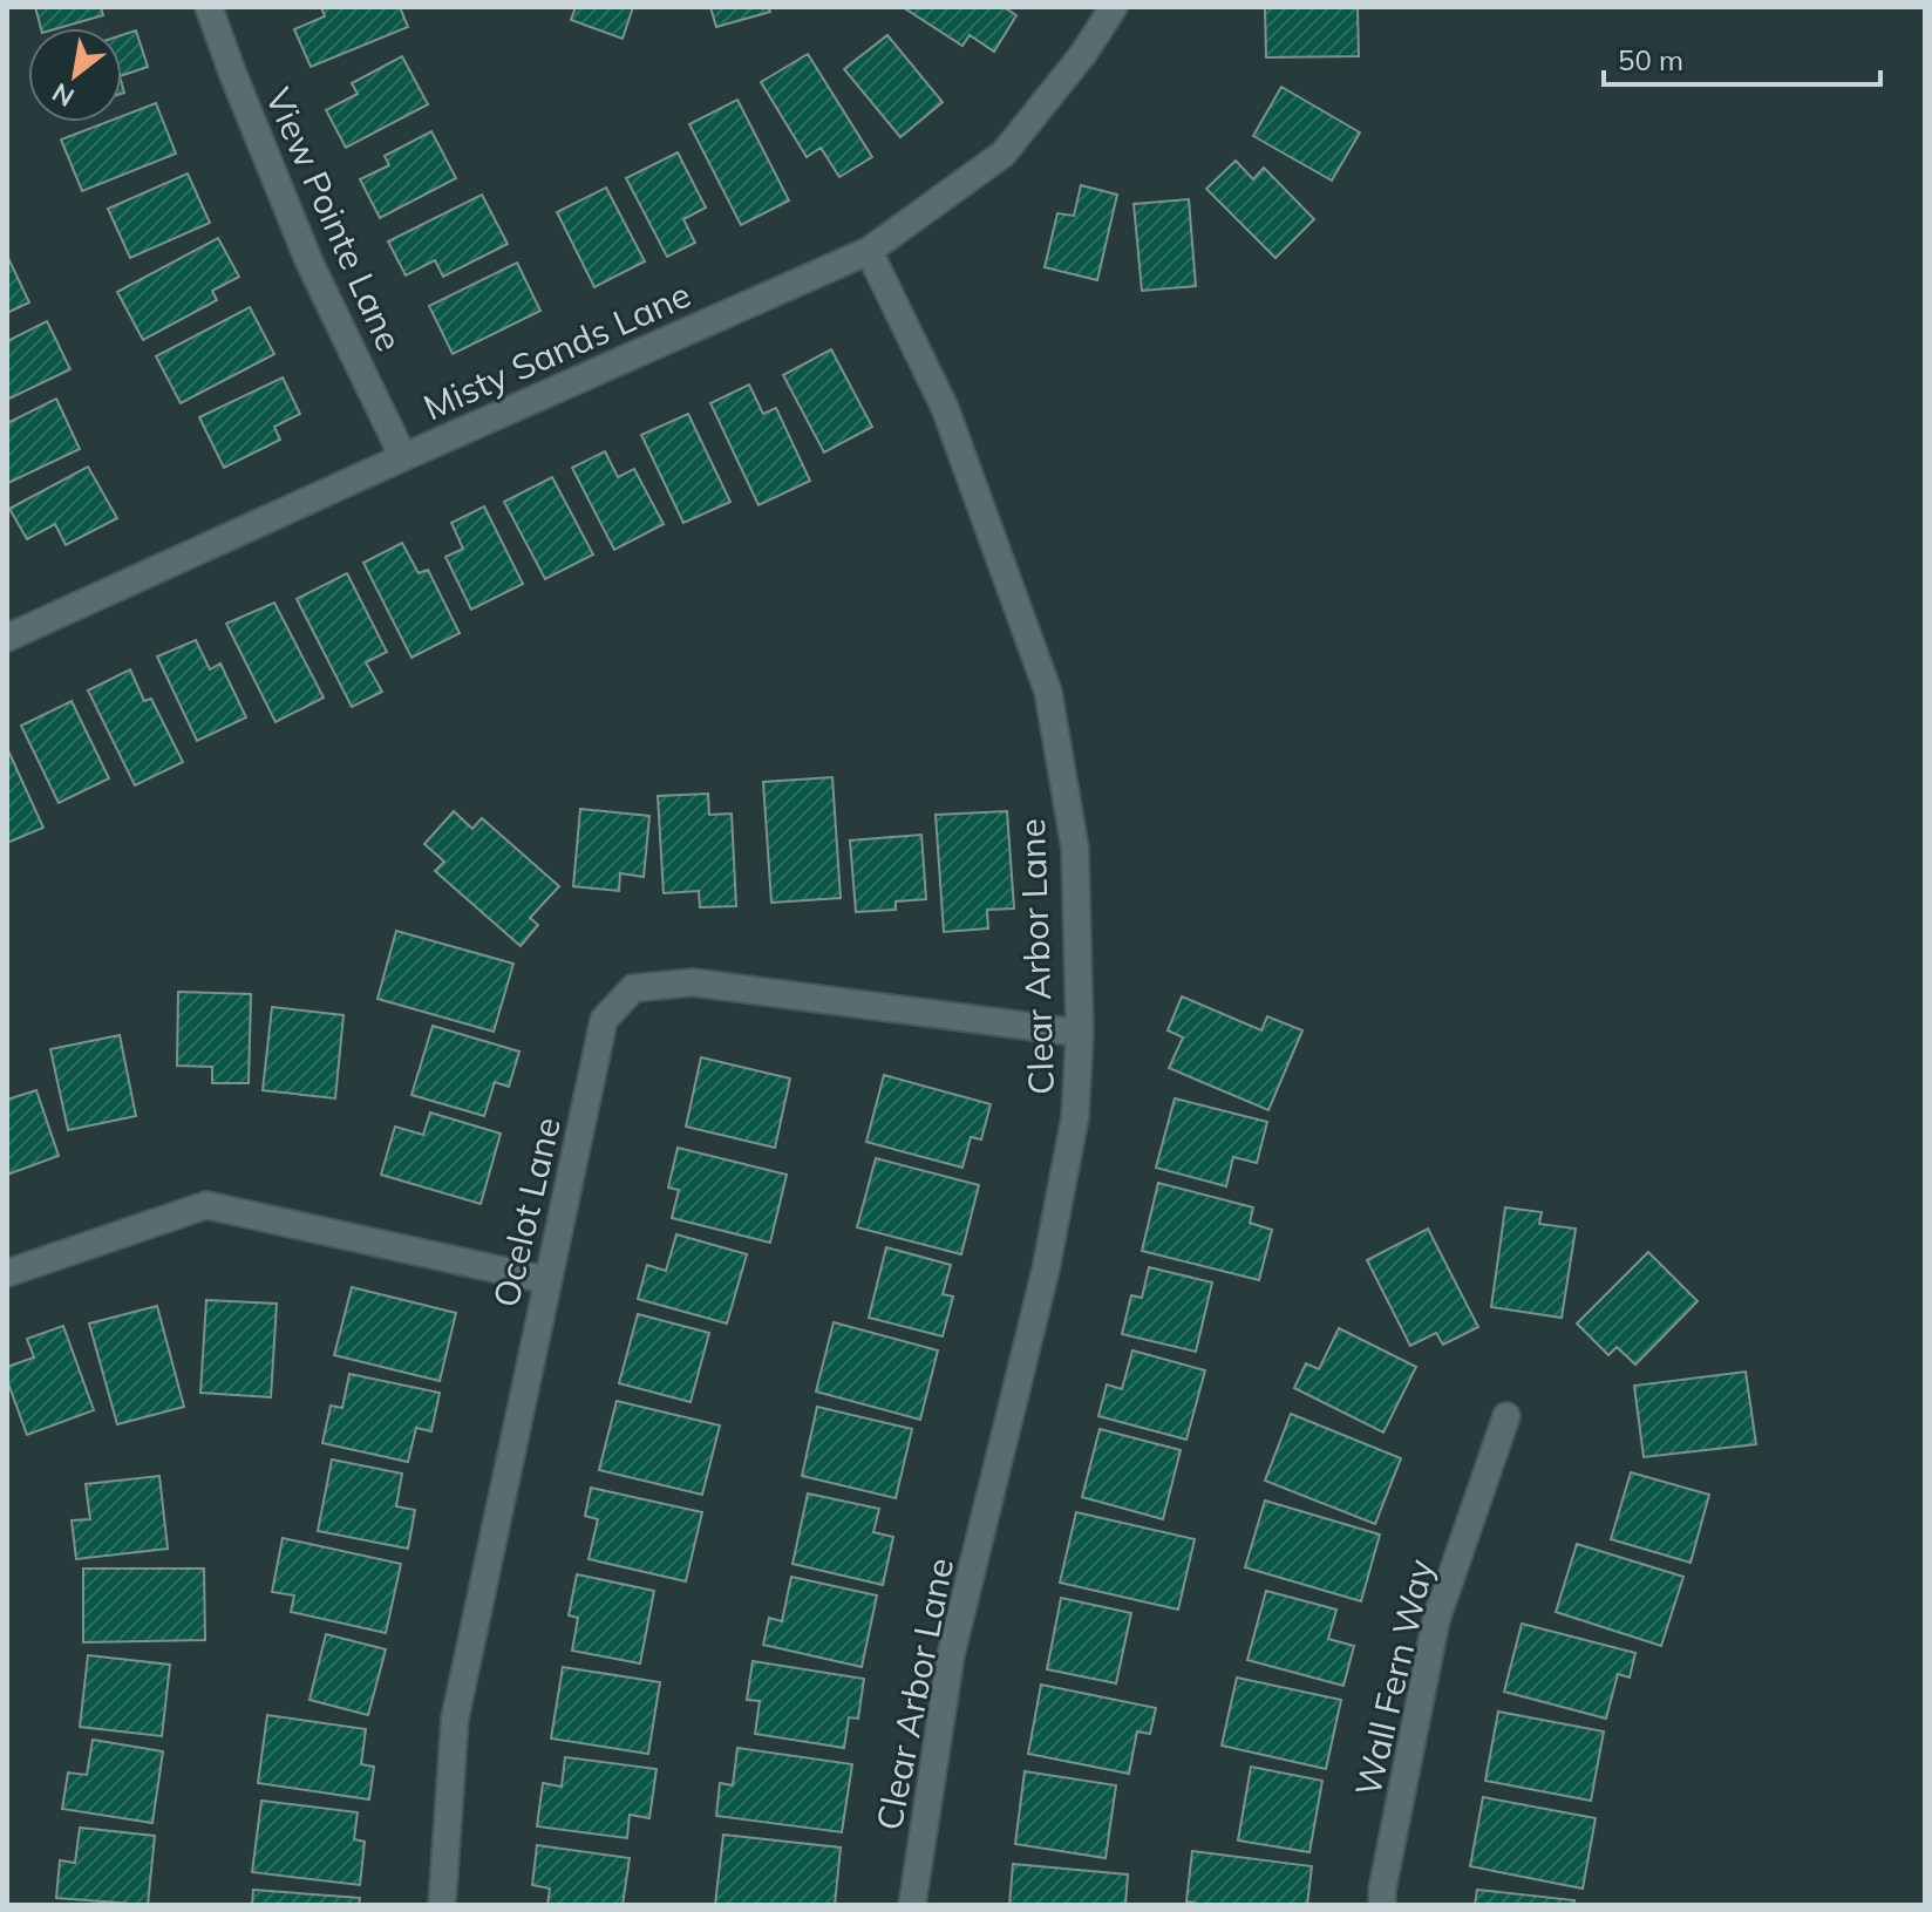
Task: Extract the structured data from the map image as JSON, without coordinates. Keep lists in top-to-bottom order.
{
  "streets": {
    "street": [
      "View Pointe Lane",
      "Misty Sands Lane",
      "Clear Arbor Lane",
      "Ocelot Lane",
      "Wall Fern Way"
    ]
  },
  "crossings": [
    ["View Pointe Lane", "Misty Sands Lane"],
    ["Misty Sands Lane", "Clear Arbor Lane"],
    ["Clear Arbor Lane", "Ocelot Lane"]
  ],
  "scale_bar": "50 m",
  "north": "bottom left"
}
